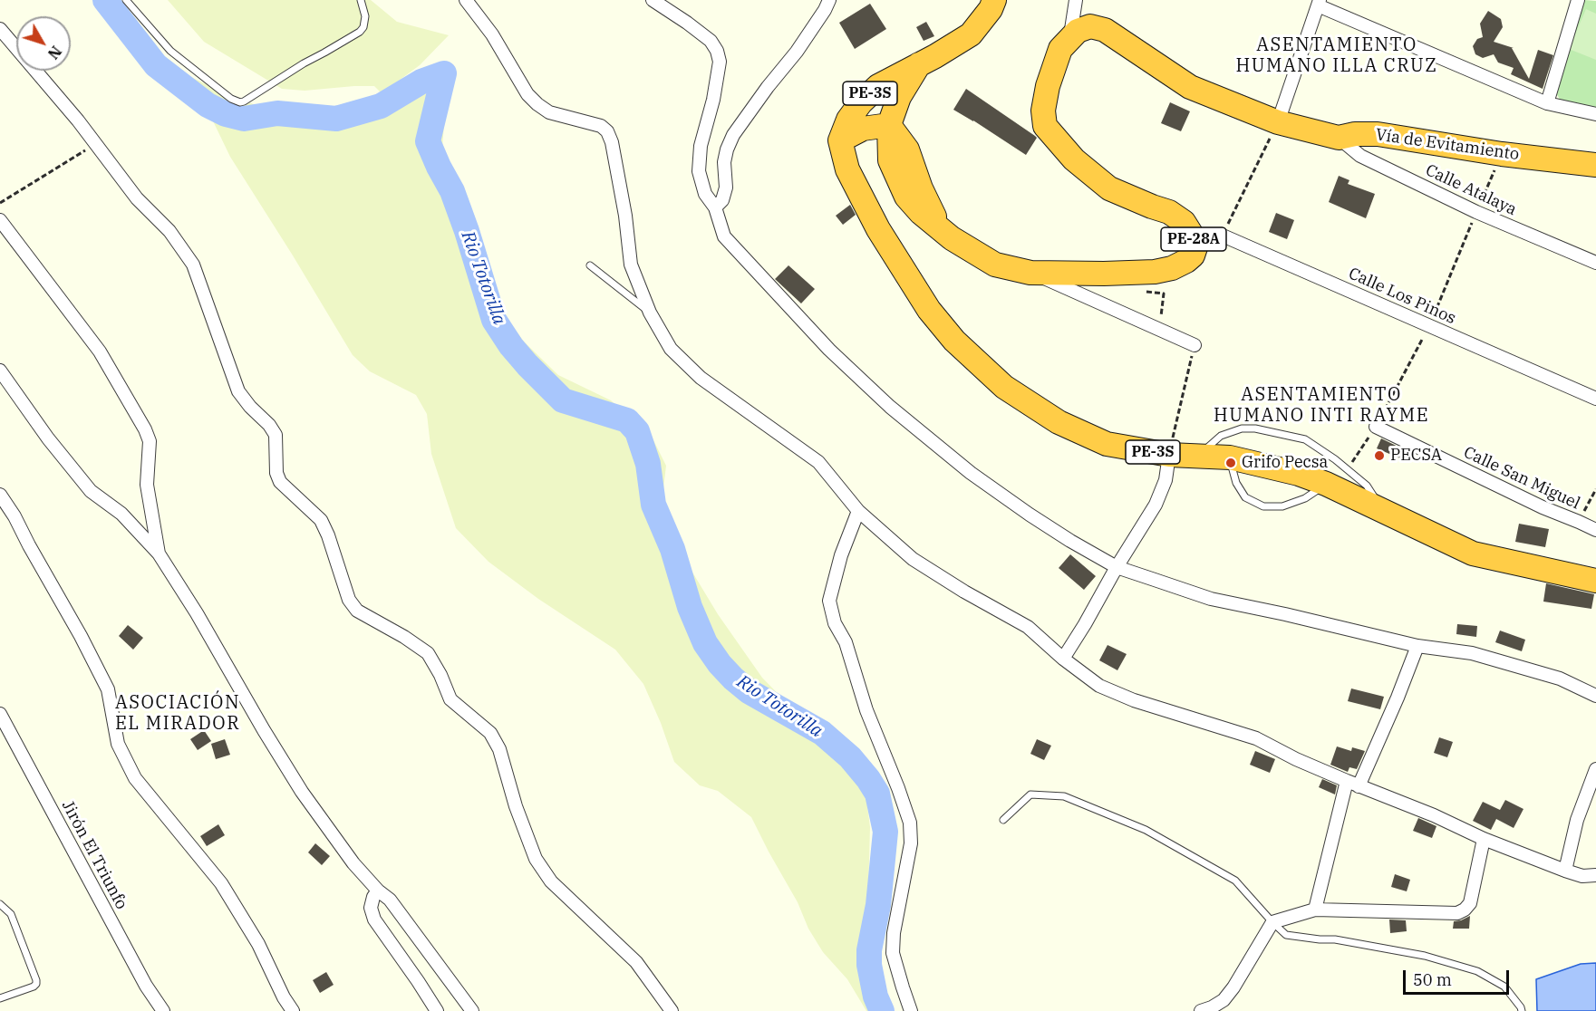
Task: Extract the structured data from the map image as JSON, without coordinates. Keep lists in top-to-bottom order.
{
  "streets": {
    "highway": ["PE-3S", "Vía de Evitamiento", "PE-28A"],
    "street": [
      "Calle Atalaya",
      "Calle Los Pinos",
      "Calle San Miguel",
      "Jirón El Triunfo"
    ]
  },
  "crossings": [
    ["Vía de Evitamiento", "Calle Atalaya"],
    ["Vía de Evitamiento", "PE-28A"],
    ["PE-28A", "Calle Los Pinos"]
  ],
  "districts": ["ASENTAMIENTO HUMANO ILLA CRUZ", "ASENTAMIENTO HUMANO INTI RAYME", "ASOCIACIÓN EL MIRADOR"],
  "water": ["Rio Totorilla"],
  "places": ["PECSA", "Grifo Pecsa"],
  "scale_bar": "50 m",
  "north": "bottom right"
}
